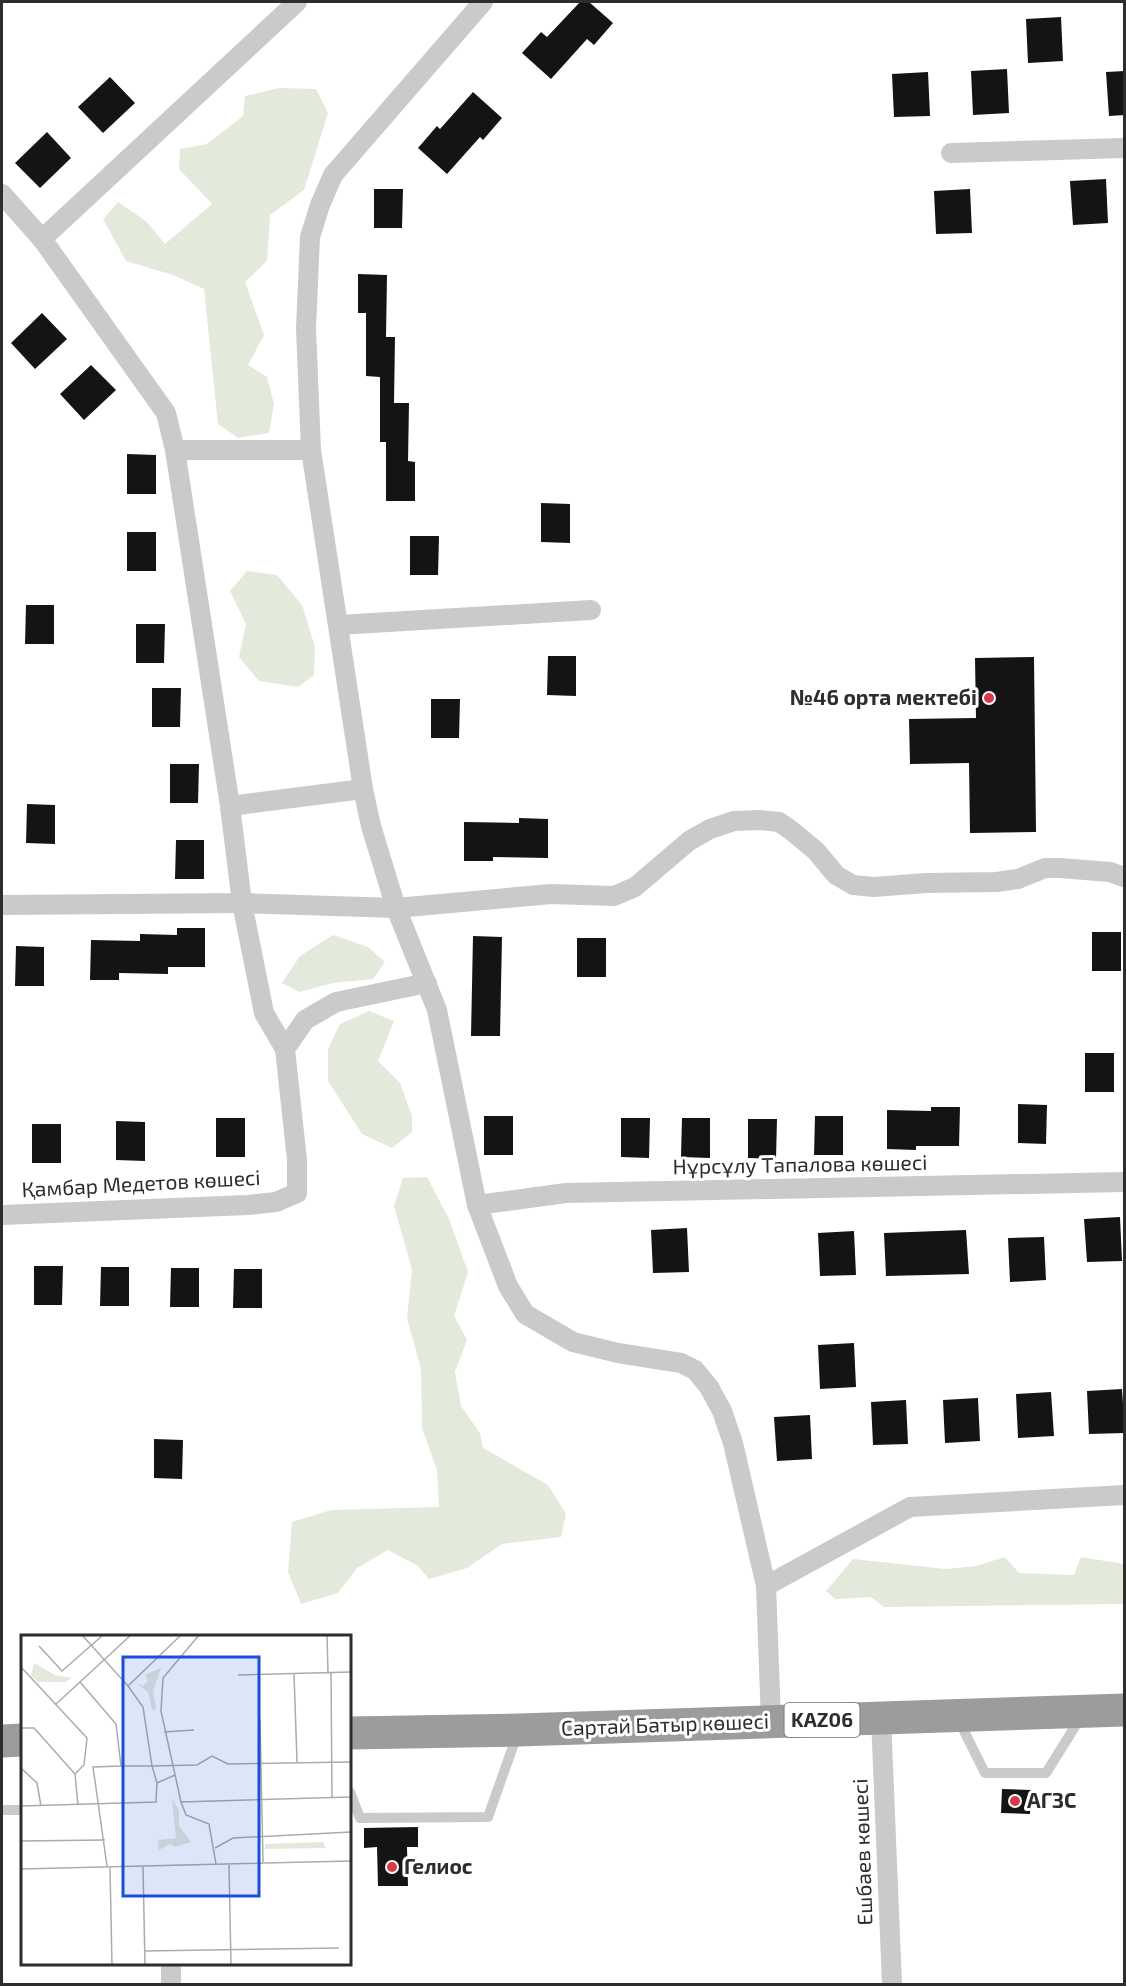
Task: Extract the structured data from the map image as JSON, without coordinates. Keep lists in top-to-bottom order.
{
  "streets": {
    "highway": ["KАZ06", "Сартай Батыр көшесі"],
    "street": ["Нұрсұлу Тапалова көшесі", "Қамбар Медетов көшесі", "Ешбаев көшесі"]
  },
  "crossings": [
    ["Сартай Батыр көшесі", "Ешбаев көшесі"]
  ],
  "places": ["№46 орта мектебі", "АГЗС", "Гелиос"]
}
